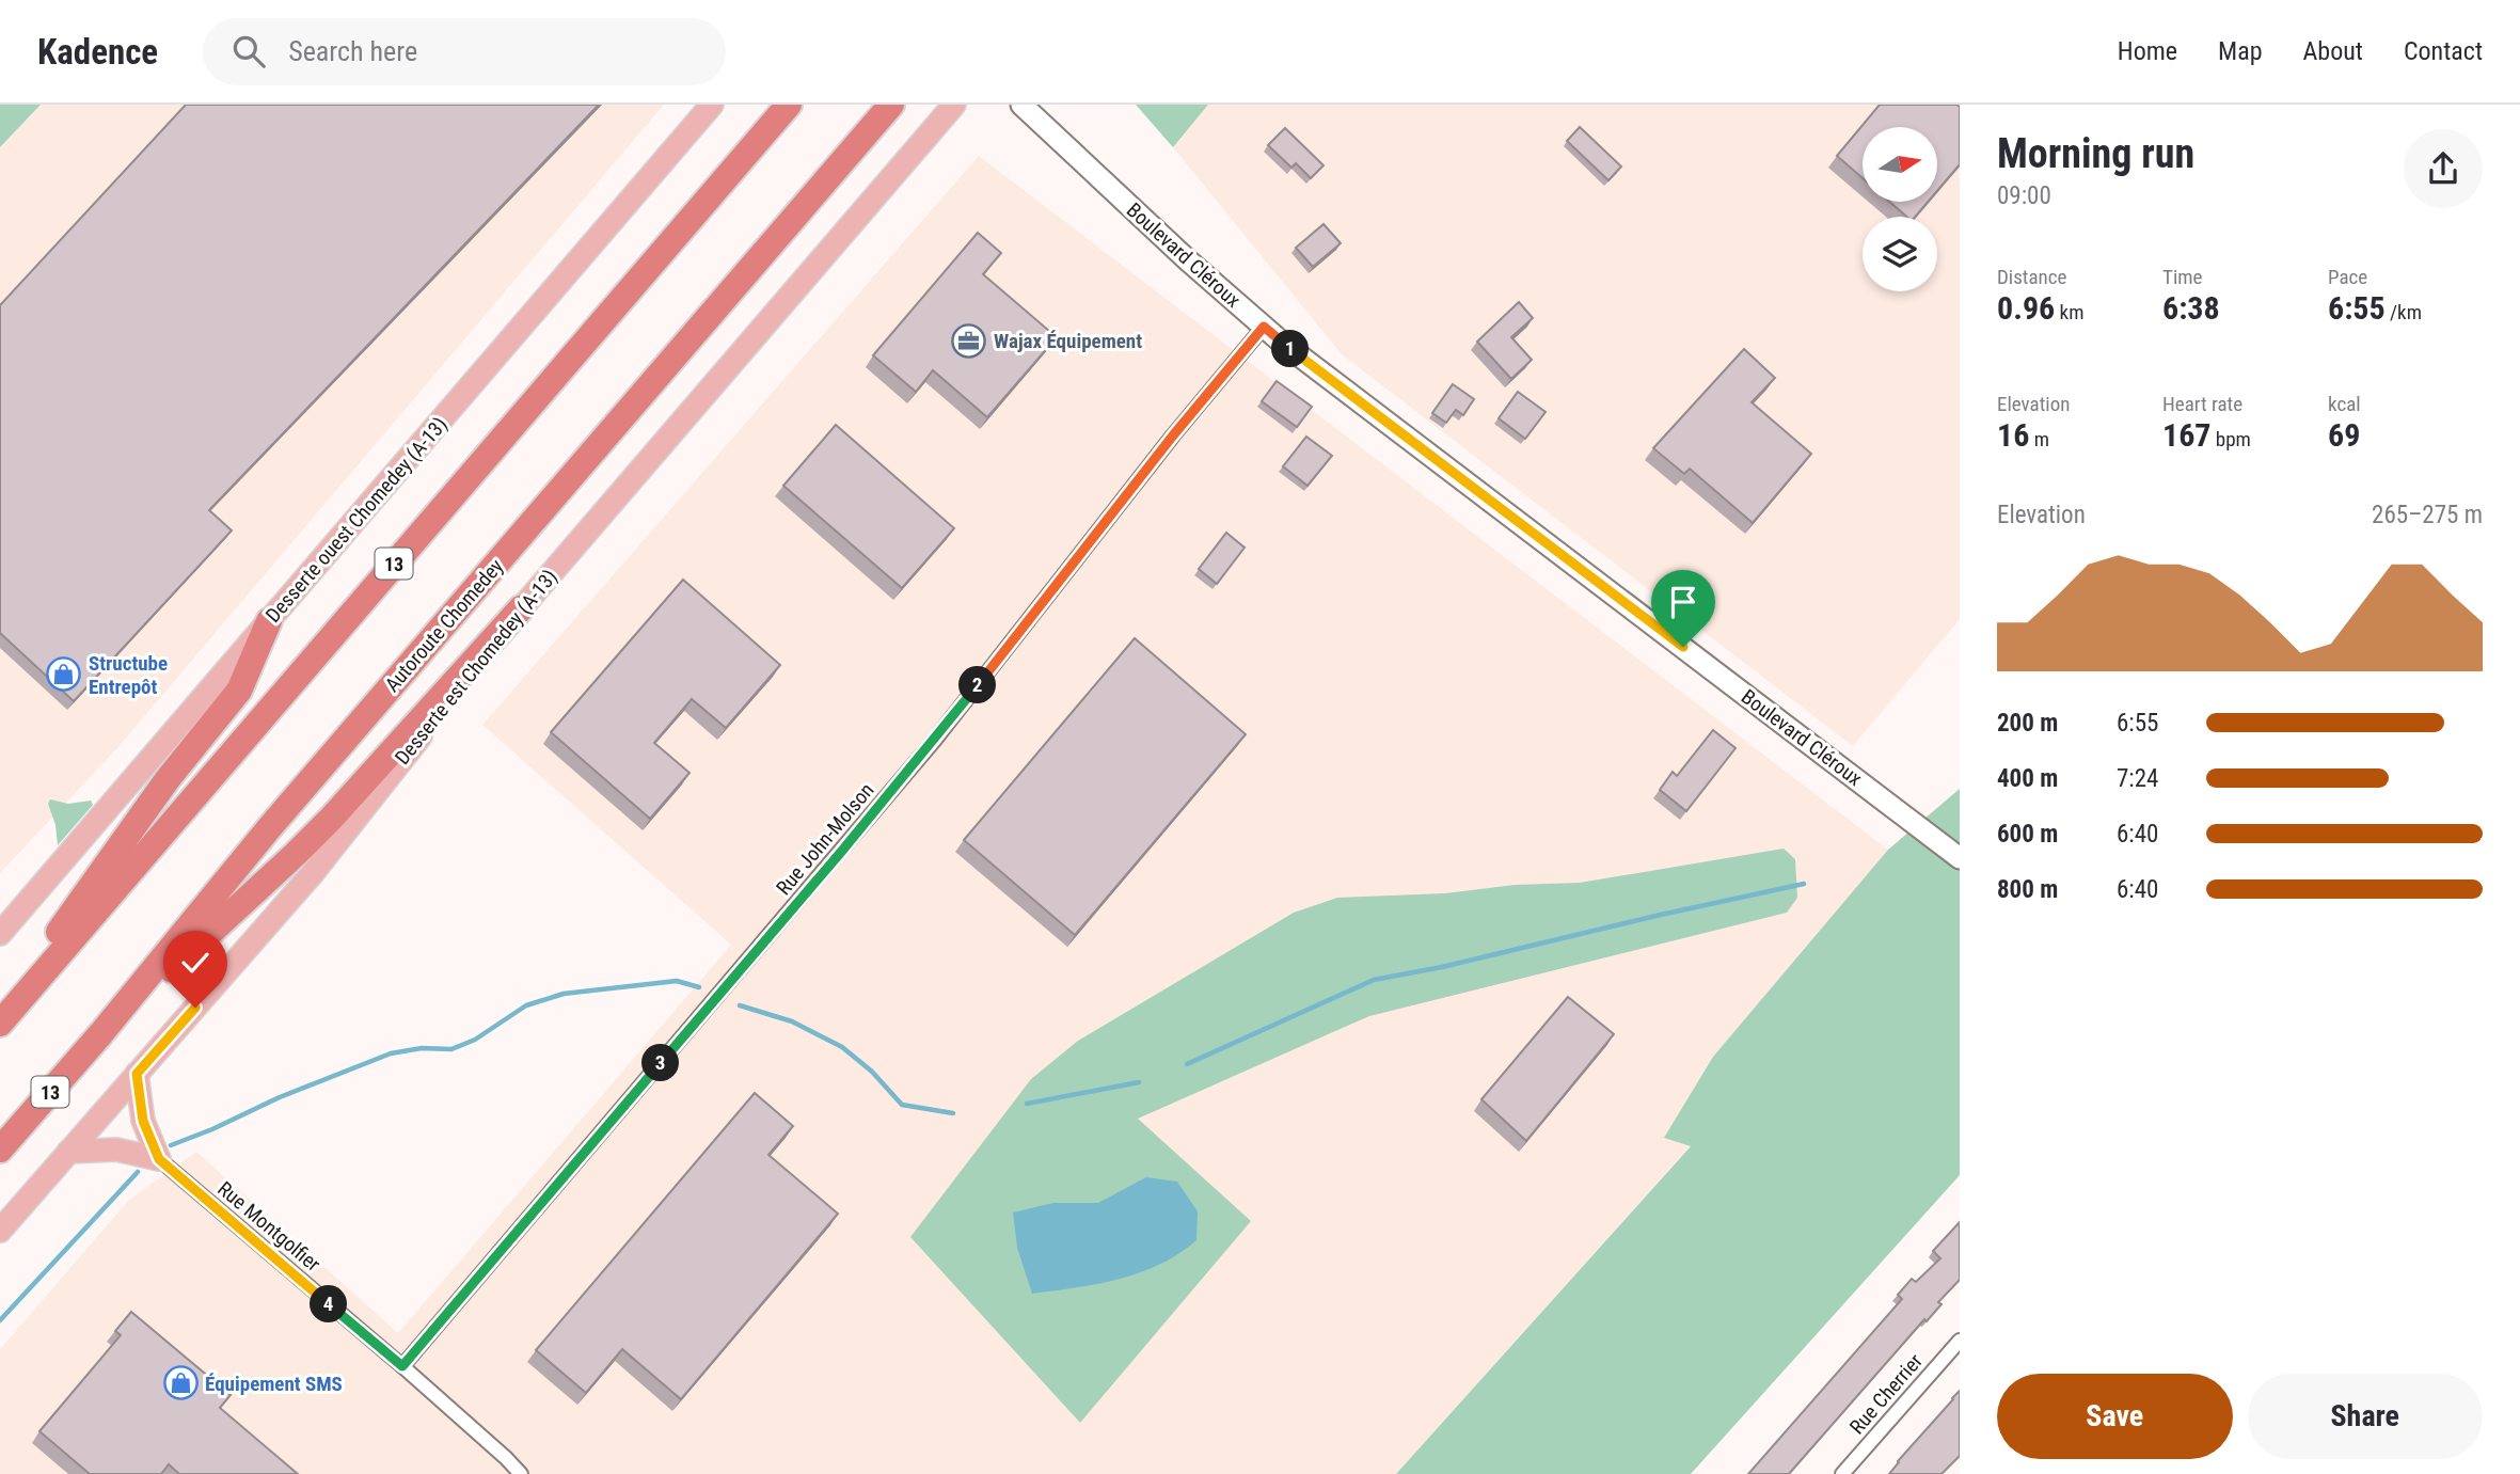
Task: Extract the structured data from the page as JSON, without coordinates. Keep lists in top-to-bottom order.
{
  "streets": {
    "highway": ["13", "Autoroute Chomedey"],
    "main road": ["Desserte ouest Chomedey (A-13)", "Desserte est Chomedey (A-13)"],
    "street": [
      "Boulevard Cléroux",
      "Rue John-Molson",
      "Rue Montgolfier",
      "Rue Cherrier"
    ]
  },
  "crossings": [
    ["Boulevard Cléroux", "Rue John-Molson"],
    ["Rue John-Molson", "Rue Montgolfier"]
  ],
  "places": {
    "office": ["Wajax Équipement"],
    "shop": ["Structube Entrepôt", "Équipement SMS"]
  },
  "north": "right",
  "page": {
    "header": "Kadence",
    "search": "Search here",
    "nav": [
      "Home",
      "Map",
      "About",
      "Contact"
    ],
    "heading": ["Morning run", "09:00"],
    "stats": [
      ["Distance", "0.96 km"],
      ["Time", "6:38"],
      ["Pace", "6:55 /km"],
      ["Elevation", "16 m"],
      ["Heart rate", "167 bpm"],
      ["kcal", "69"]
    ],
    "pins": [
      "1",
      "2",
      "3",
      "4"
    ],
    "chart": ["Elevation", "265–275 m"],
    "list": [
      {
        "name": "200 m",
        "note": "6:55"
      },
      {
        "name": "400 m",
        "note": "7:24"
      },
      {
        "name": "600 m",
        "note": "6:40"
      },
      {
        "name": "800 m",
        "note": "6:40"
      }
    ],
    "buttons": ["Save", "Share"]
  }
}
